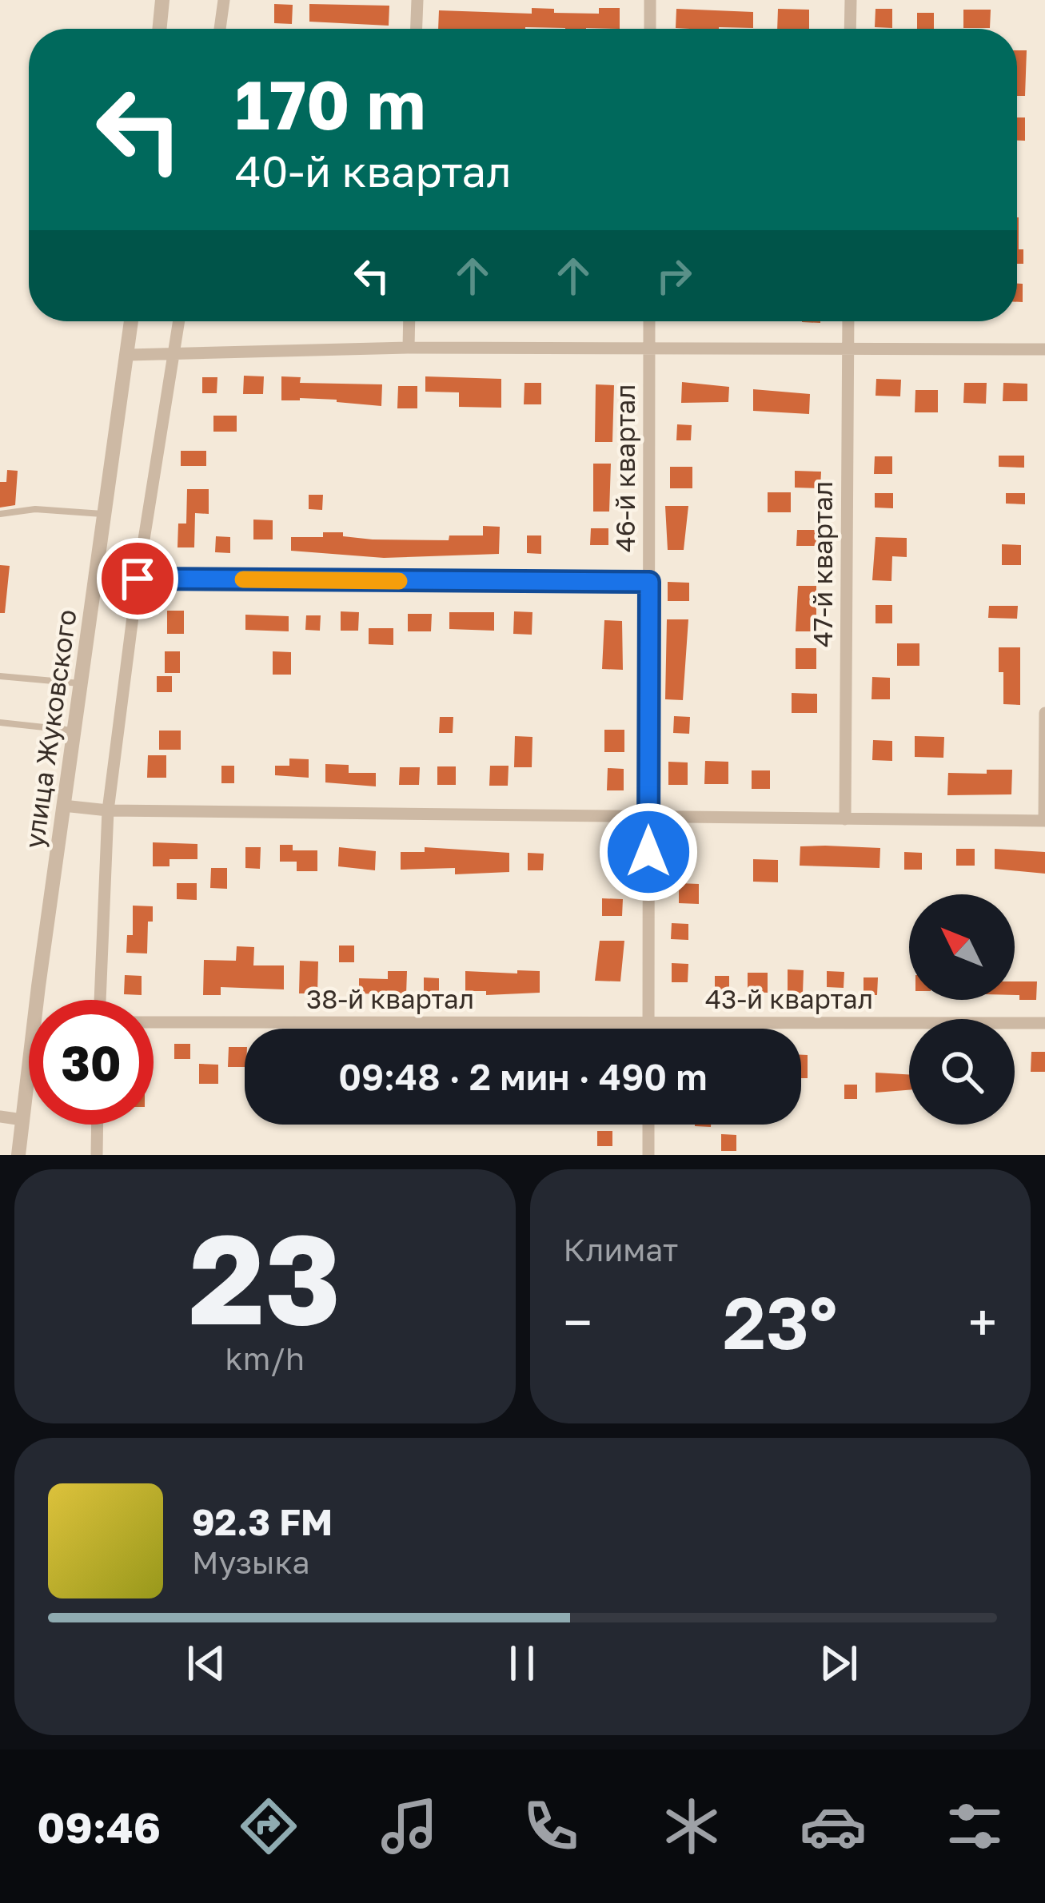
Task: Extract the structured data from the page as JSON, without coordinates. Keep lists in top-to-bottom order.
{
  "streets": {
    "street": [
      "46-й квартал",
      "47-й квартал",
      "улица Жуковского",
      "38-й квартал",
      "43-й квартал"
    ]
  },
  "crossings": [
    ["46-й квартал", "38-й квартал"],
    ["46-й квартал", "43-й квартал"],
    ["38-й квартал", "43-й квартал"]
  ],
  "north": "top left",
  "page": {
    "turn": ["170 m", "40-й квартал"],
    "limit": "30",
    "trip": "09:48 · 2 мин · 490 m",
    "tile": [
      ["23", "km/h"],
      "Климат"
    ],
    "heat": ["−", "23°", "+"],
    "song": ["92.3 FM", "Музыка"],
    "tabs": "09:46"
  }
}
